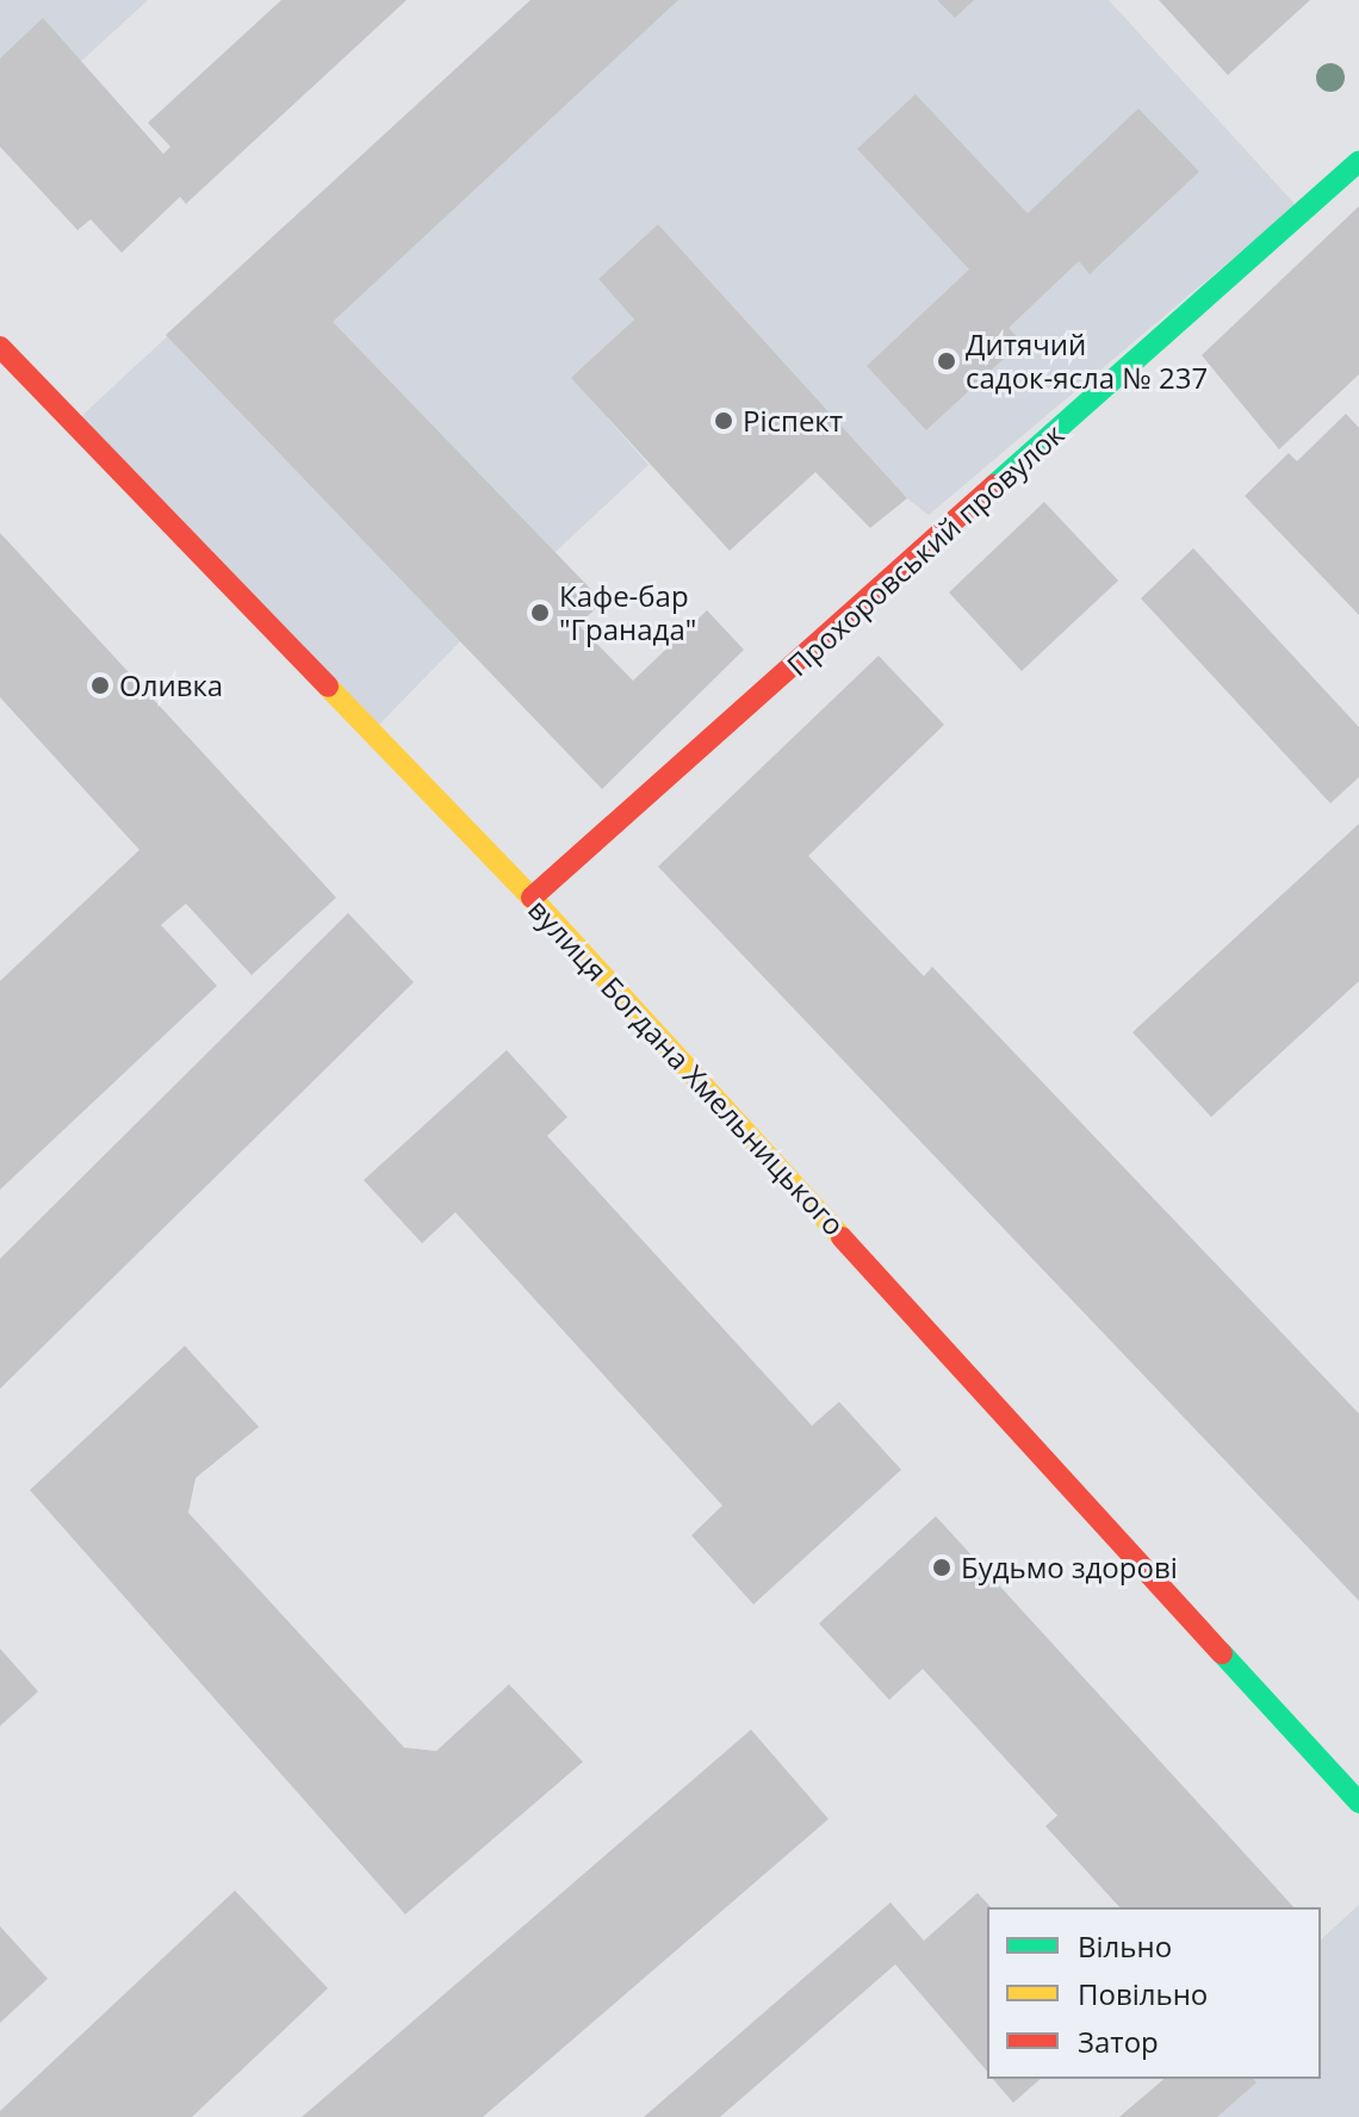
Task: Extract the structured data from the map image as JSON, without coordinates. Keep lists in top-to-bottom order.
{
  "streets": {
    "main road": ["Прохоровський провулок", "вулиця Богдана Хмельницького"]
  },
  "crossings": [
    ["Прохоровський провулок", "вулиця Богдана Хмельницького"]
  ],
  "places": [
    "Дитячий садок-ясла № 237",
    "Ріспект",
    "Кафе-бар \"Гранада\"",
    "Оливка",
    "Будьмо здорові"
  ],
  "legend": ["Вільно", "Повільно", "Затор"]
}
